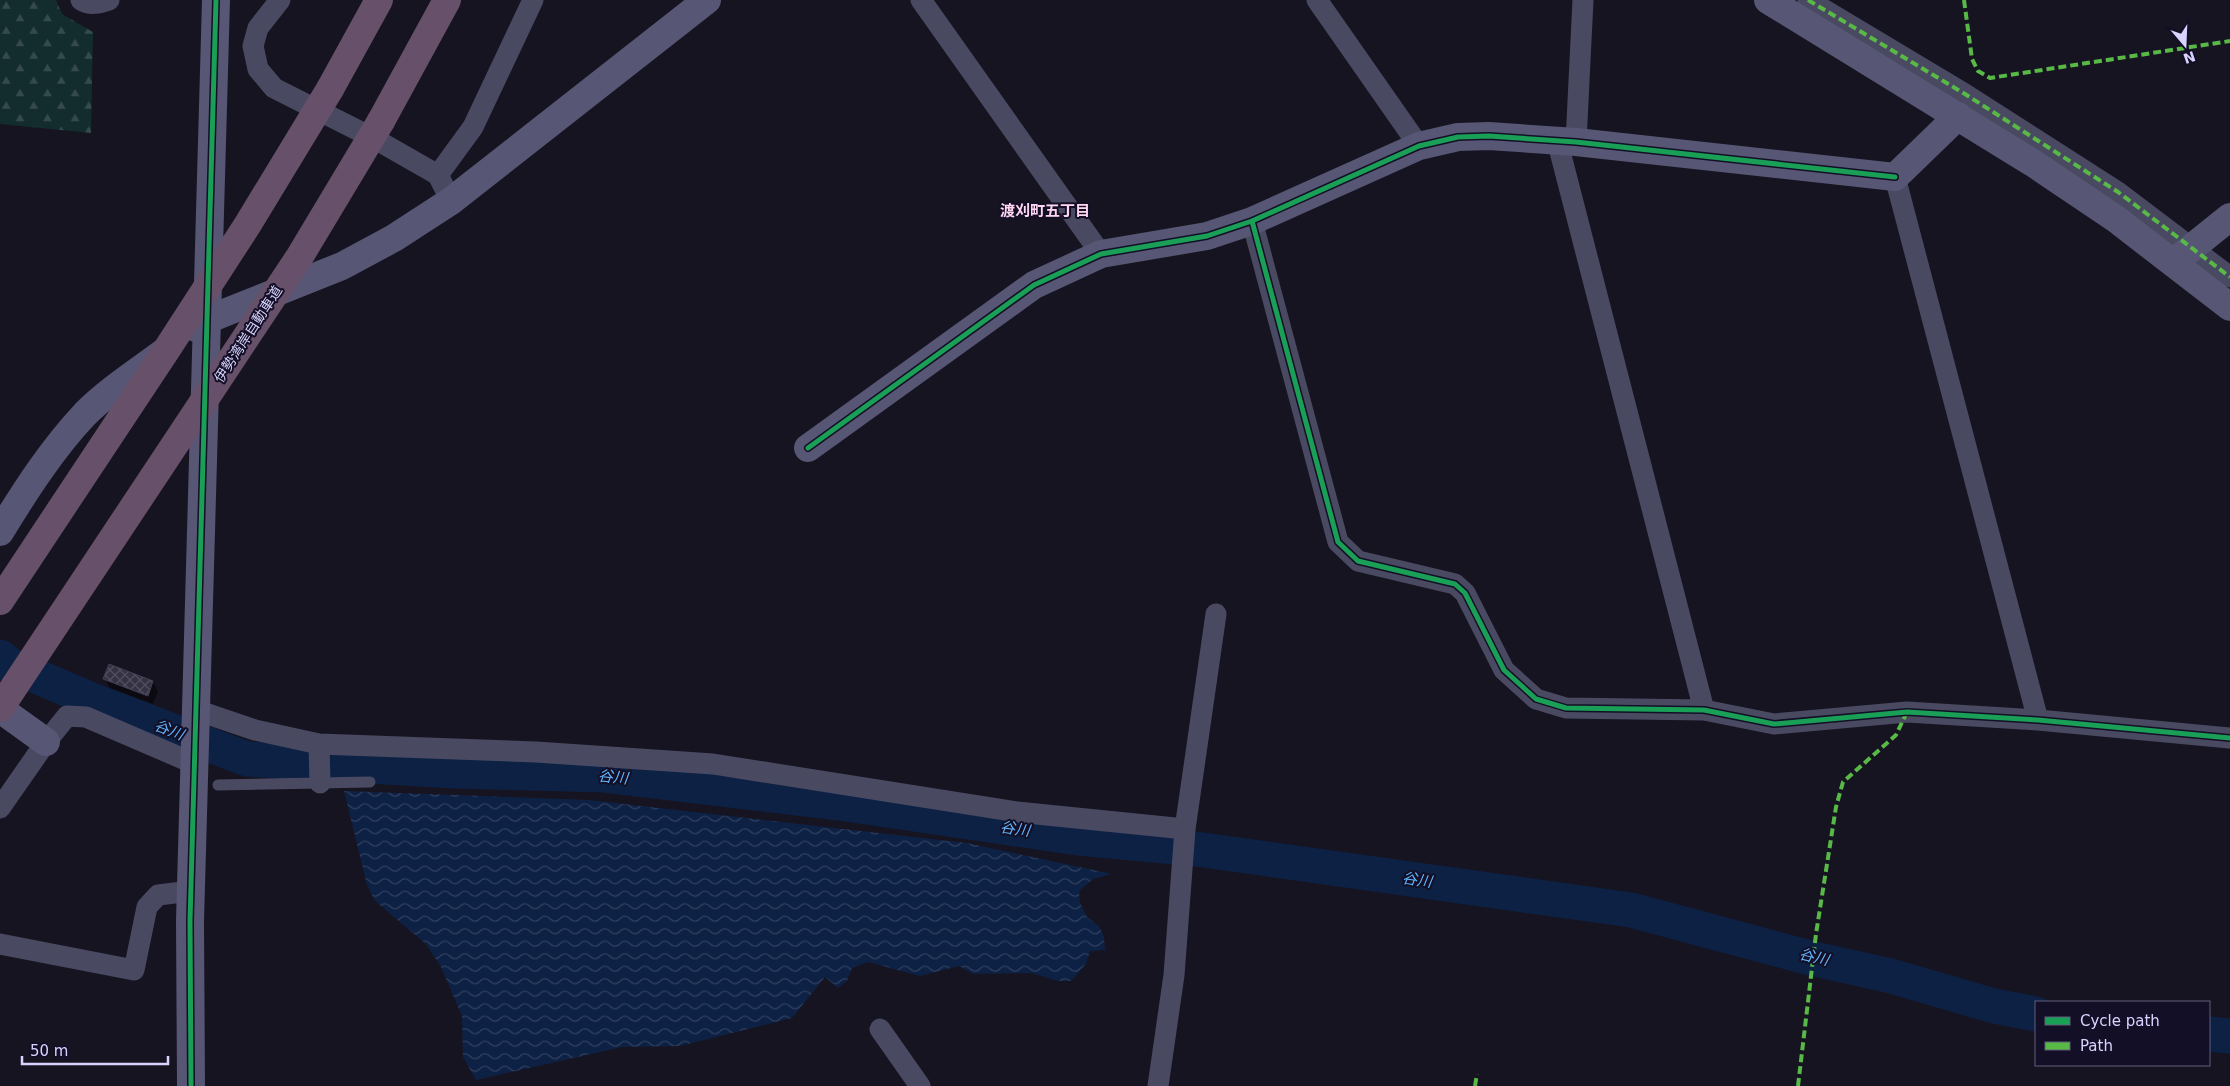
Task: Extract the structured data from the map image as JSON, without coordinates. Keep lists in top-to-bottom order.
{
  "streets": {
    "highway": ["伊勢湾岸自動車道"]
  },
  "districts": ["渡刈町五丁目"],
  "water": ["谷川"],
  "legend": ["Cycle path", "Path"],
  "scale_bar": "50 m",
  "north": "bottom"
}
